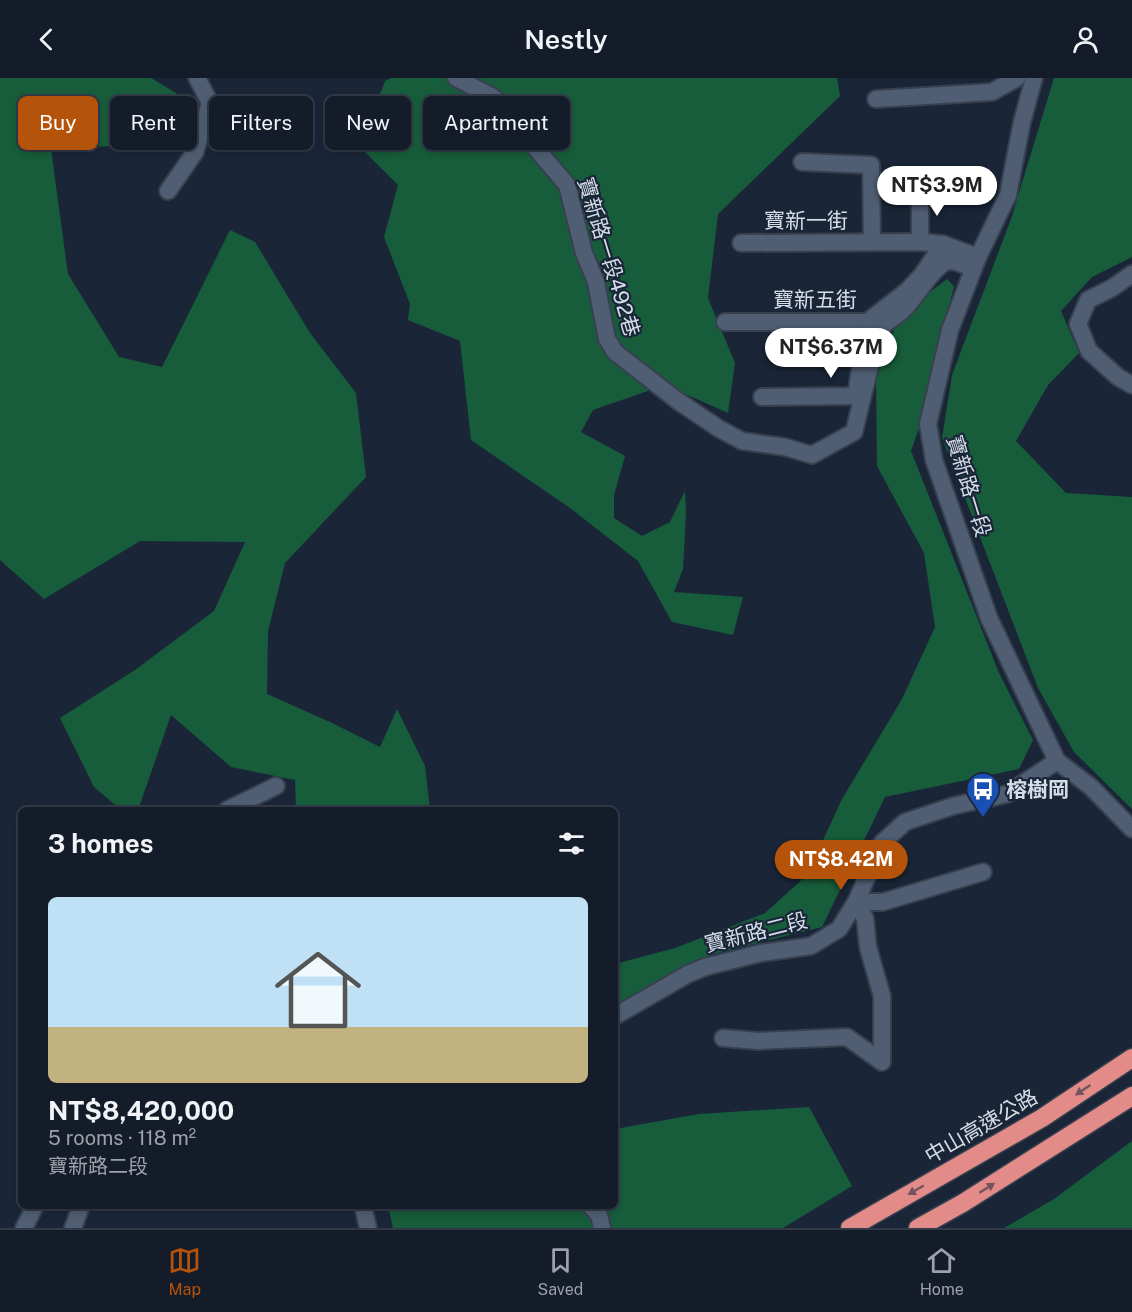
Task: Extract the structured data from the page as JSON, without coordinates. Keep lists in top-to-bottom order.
{
  "streets": {
    "highway": ["中山高速公路"],
    "street": [
      "寶新一街",
      "寶新路一段492巷",
      "寶新五街",
      "寶新路一段",
      "寶新路二段"
    ]
  },
  "crossings": [
    ["寶新一街", "寶新路一段492巷"],
    ["寶新一街", "寶新五街"],
    ["寶新一街", "寶新路一段"],
    ["寶新路一段492巷", "寶新路一段"],
    ["寶新路一段", "寶新路二段"]
  ],
  "places": {
    "bus stop": ["榕樹岡"]
  },
  "page": {
    "header": "Nestly",
    "chip": [
      "Buy",
      "Rent",
      "Filters",
      "New",
      "Apartment"
    ],
    "price": ["NT$3.9M", "NT$6.37M", "NT$8.42M"],
    "heading": "3 homes",
    "list": [
      {
        "name": "NT$8,420,000",
        "note": "5 rooms · 118 m² · 寶新路二段"
      }
    ],
    "tabs": ["Map", "Saved", "Home"]
  }
}
